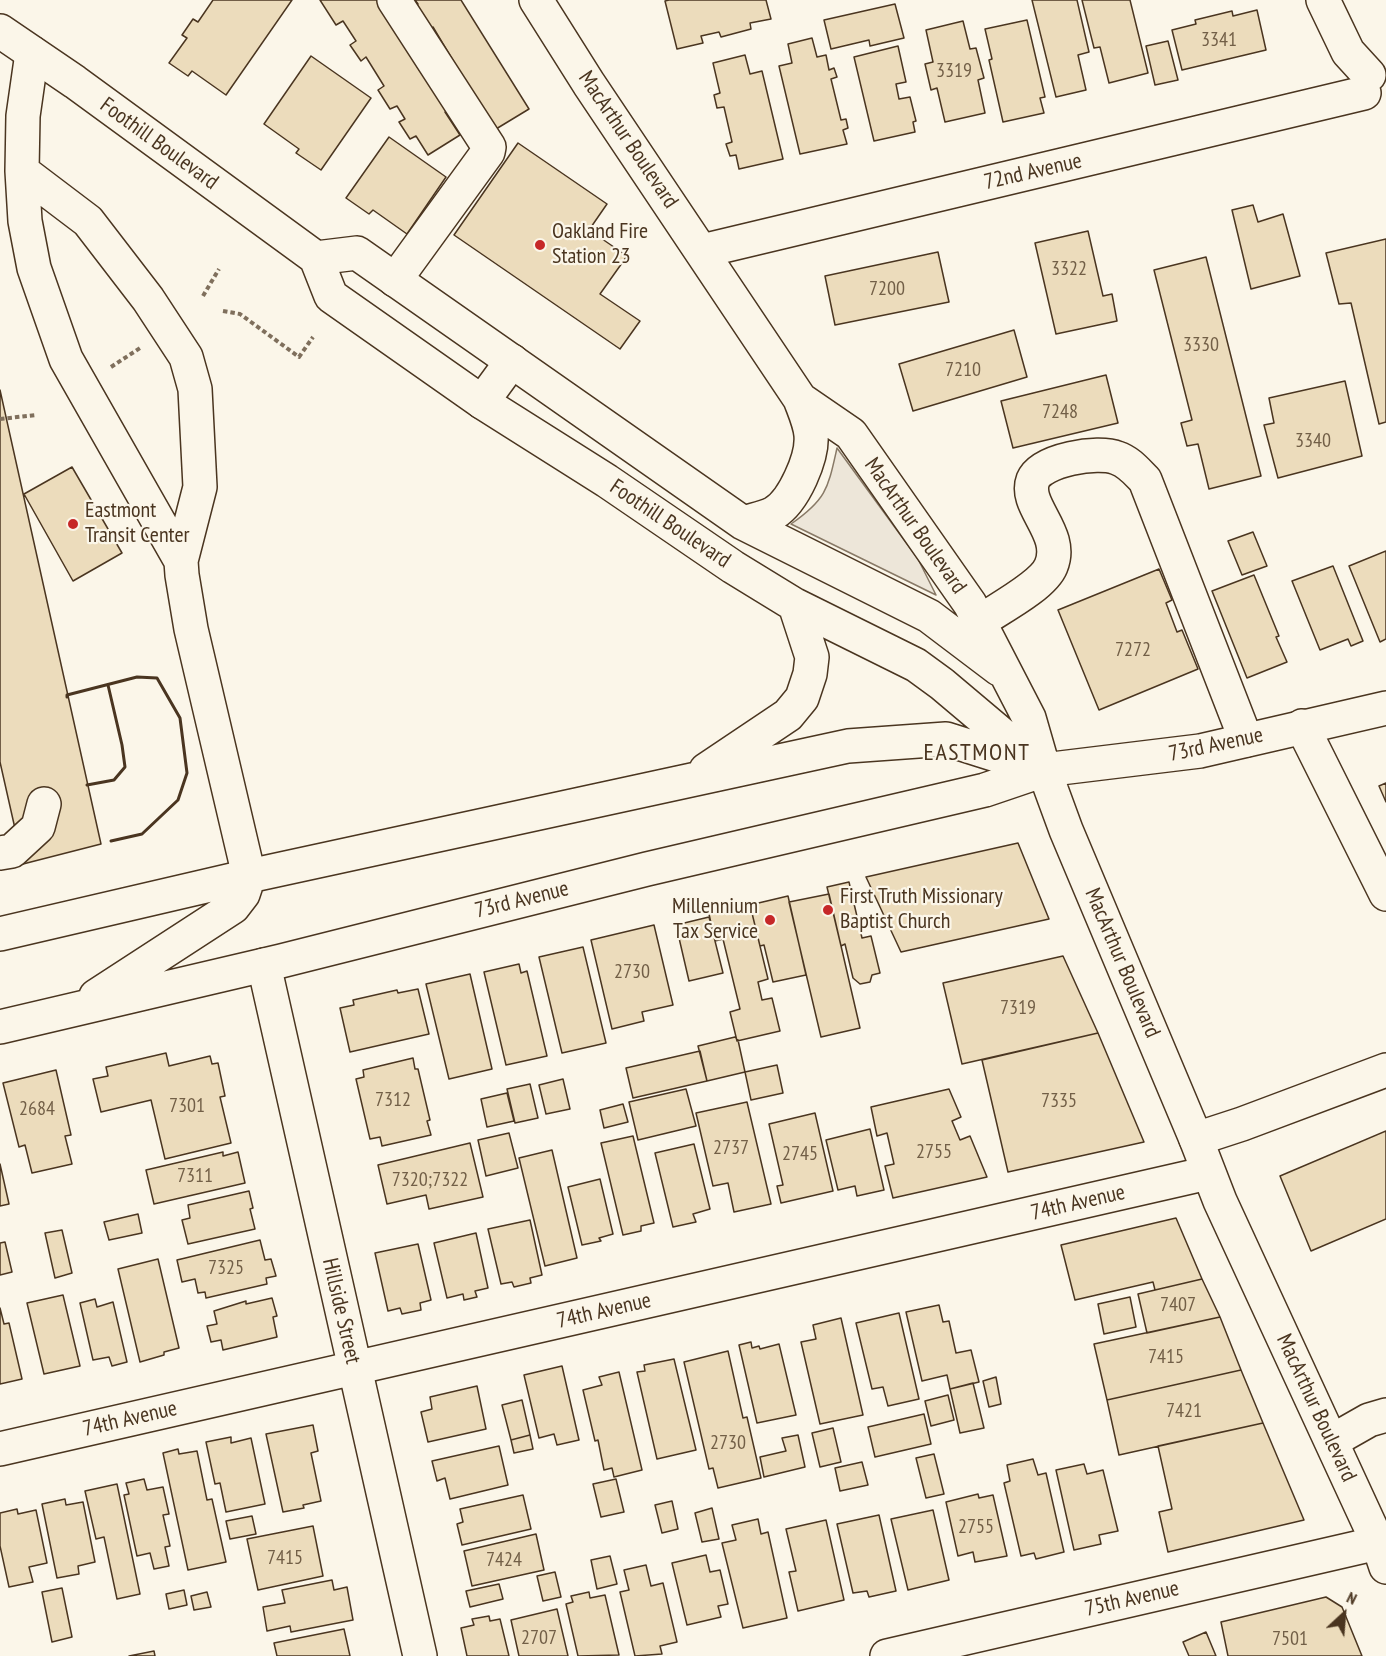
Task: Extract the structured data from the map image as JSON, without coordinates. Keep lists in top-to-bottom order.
{
  "streets": {
    "main road": [
      "MacArthur Boulevard",
      "Foothill Boulevard",
      "72nd Avenue",
      "73rd Avenue",
      "74th Avenue",
      "Hillside Street",
      "75th Avenue"
    ]
  },
  "crossings": [
    ["MacArthur Boulevard", "Foothill Boulevard"],
    ["MacArthur Boulevard", "72nd Avenue"],
    ["MacArthur Boulevard", "73rd Avenue"],
    ["MacArthur Boulevard", "74th Avenue"],
    ["MacArthur Boulevard", "75th Avenue"],
    ["Foothill Boulevard", "73rd Avenue"],
    ["73rd Avenue", "Hillside Street"],
    ["74th Avenue", "Hillside Street"]
  ],
  "districts": ["EASTMONT"],
  "places": [
    "Oakland Fire Station 23",
    "Eastmont Transit Center",
    "First Truth Missionary Baptist Church",
    "Millennium Tax Service"
  ],
  "house_numbers": [
    "3341",
    "3319",
    "3322",
    "7200",
    "3330",
    "7210",
    "7248",
    "3340",
    "7272",
    "2730",
    "7319",
    "7312",
    "7335",
    "7301",
    "2684",
    "2737",
    "2755",
    "2745",
    "7311",
    "7320;7322",
    "7325",
    "7407",
    "7415",
    "7421",
    "2730",
    "2755",
    "7415",
    "7424",
    "2707",
    "7501"
  ],
  "north": "top right"
}
